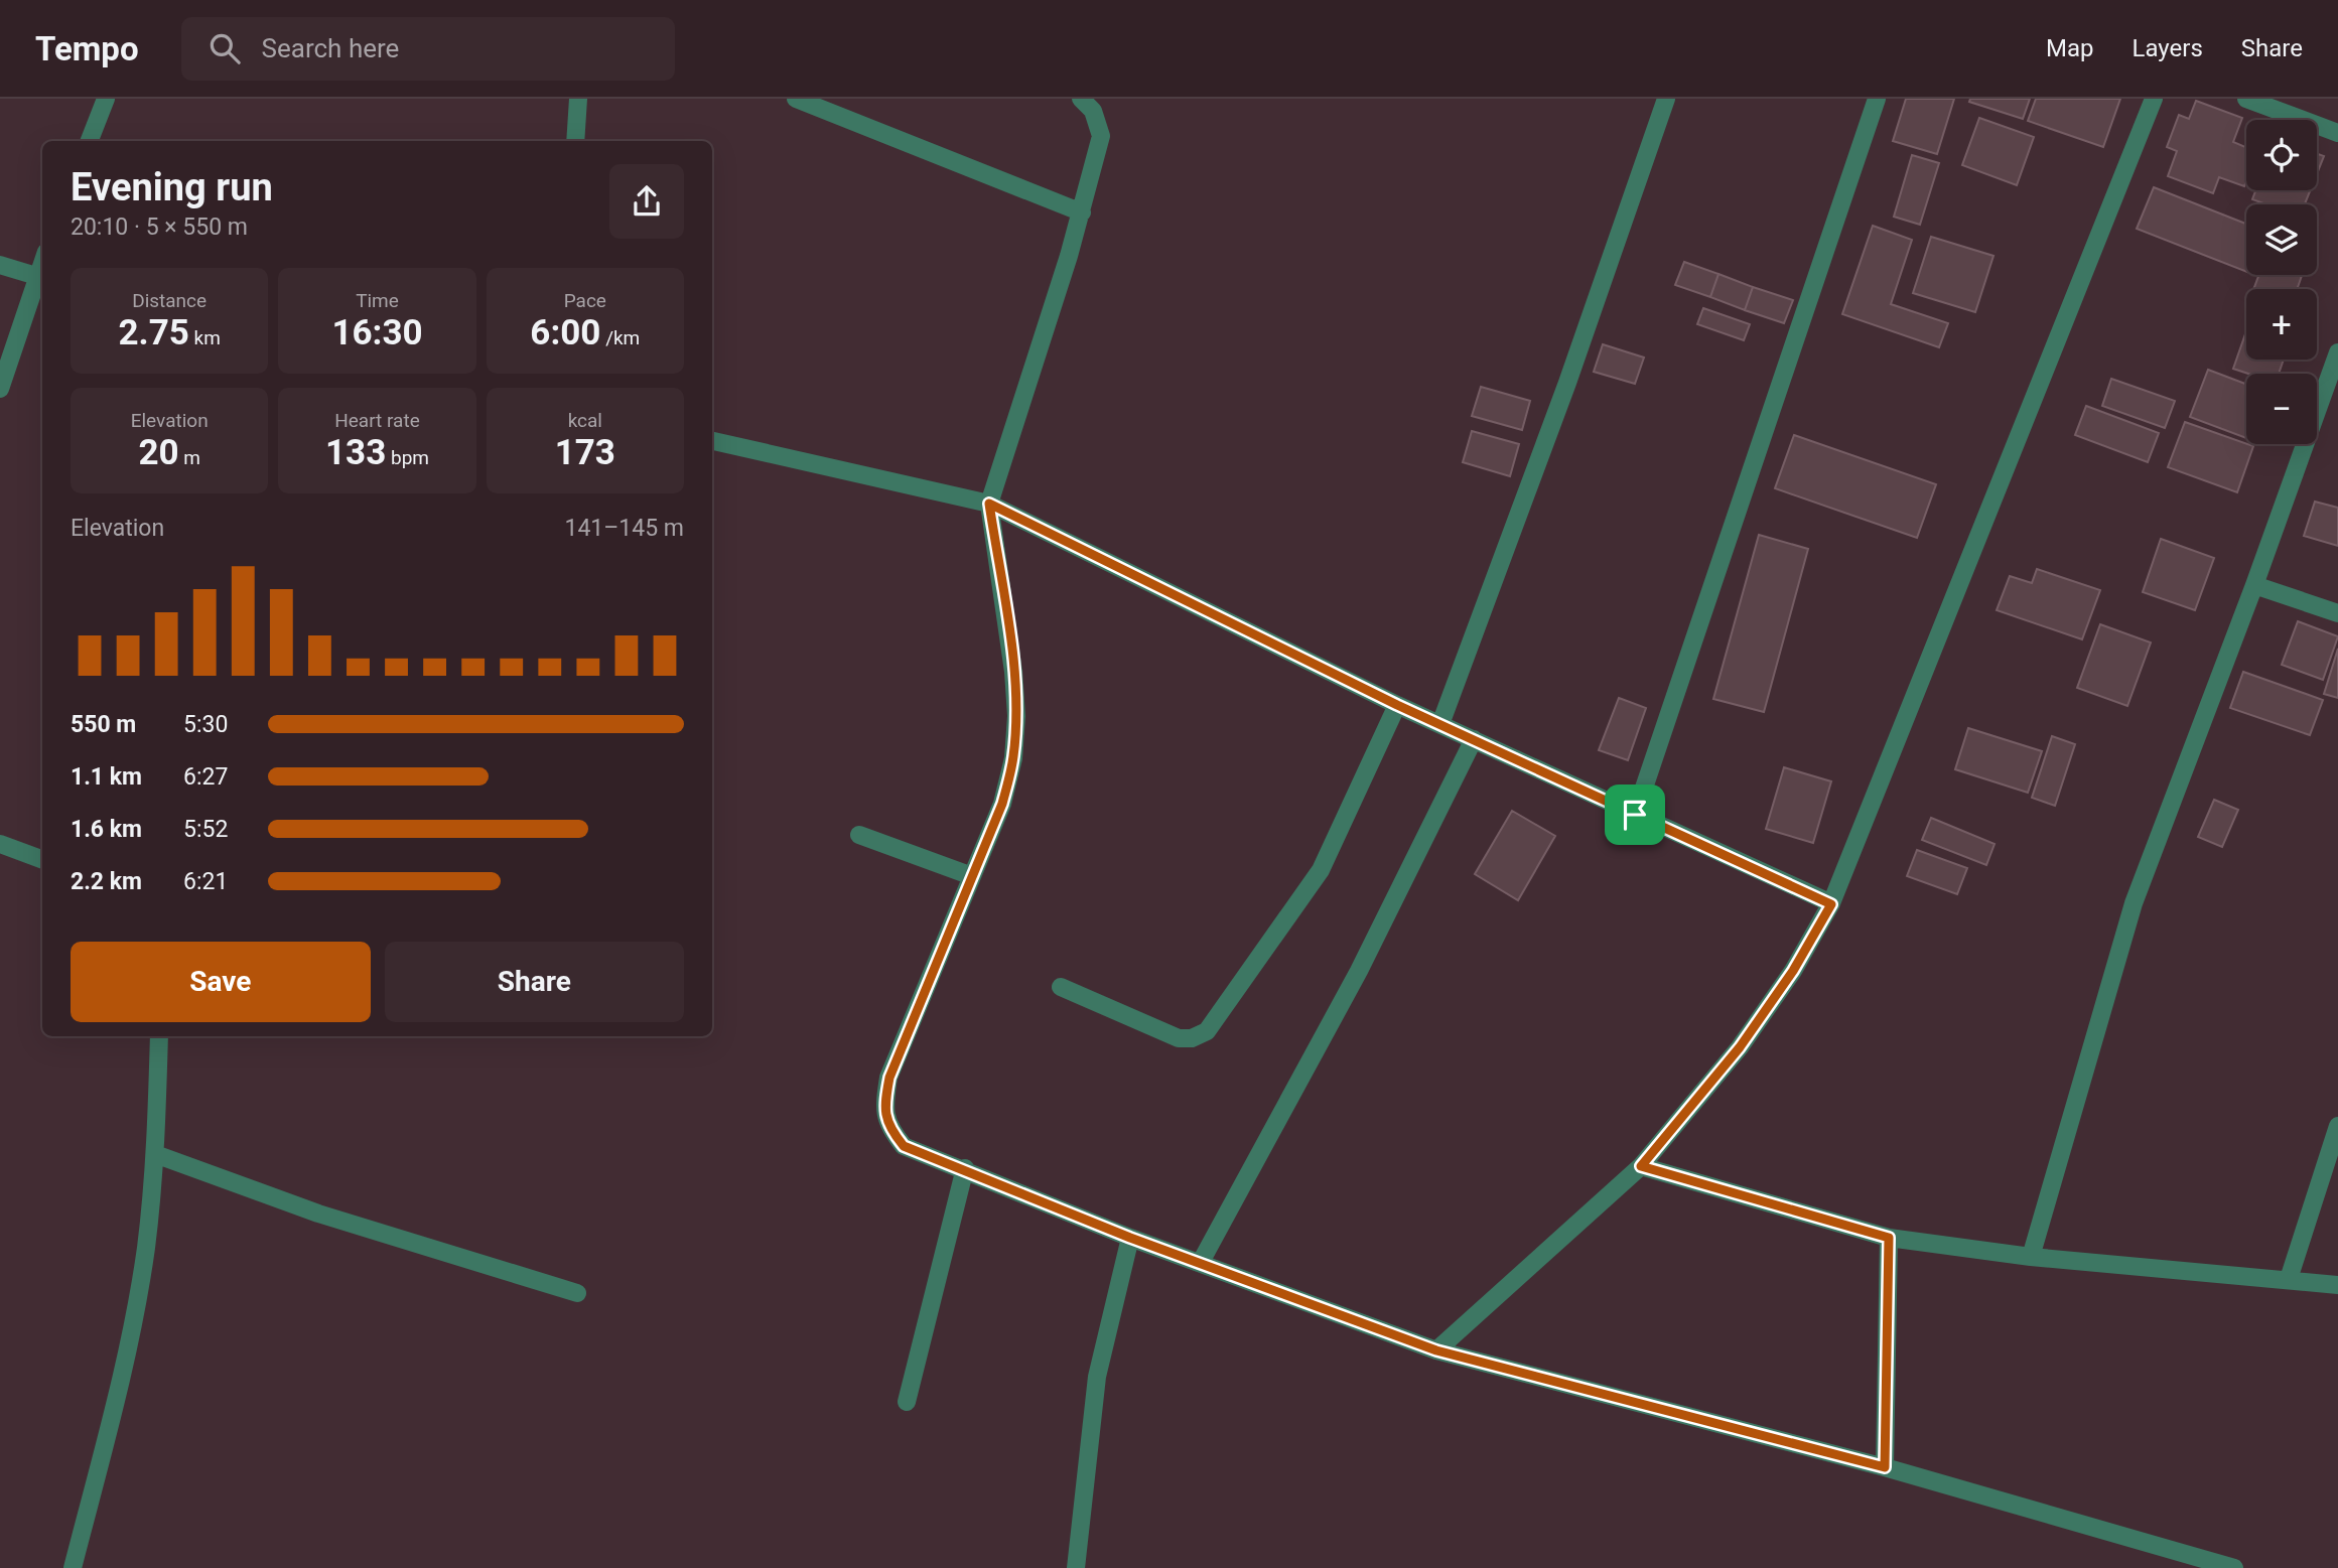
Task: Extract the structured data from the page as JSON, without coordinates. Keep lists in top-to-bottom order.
{
  "page": {
    "header": "Tempo",
    "search": "Search here",
    "nav": ["Map", "Layers", "Share"],
    "map_buttons": ["+", "−"],
    "heading": ["Evening run", "20:10 · 5 × 550 m"],
    "stats": [
      ["Distance", "2.75 km"],
      ["Time", "16:30"],
      ["Pace", "6:00 /km"],
      ["Elevation", "20 m"],
      ["Heart rate", "133 bpm"],
      ["kcal", "173"]
    ],
    "chart": ["Elevation", "141–145 m"],
    "list": [
      {
        "name": "550 m",
        "note": "5:30"
      },
      {
        "name": "1.1 km",
        "note": "6:27"
      },
      {
        "name": "1.6 km",
        "note": "5:52"
      },
      {
        "name": "2.2 km",
        "note": "6:21"
      }
    ],
    "buttons": ["Save", "Share"]
  }
}
